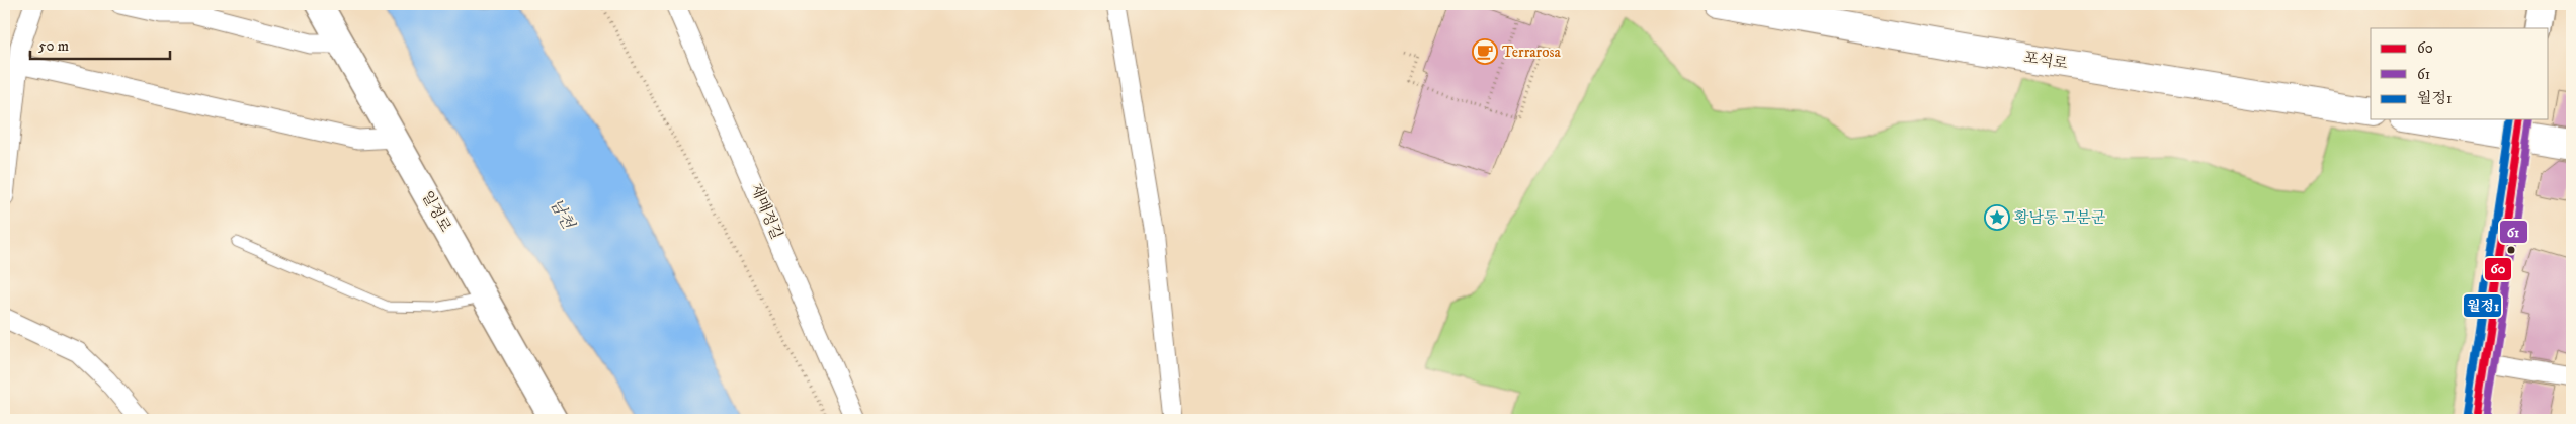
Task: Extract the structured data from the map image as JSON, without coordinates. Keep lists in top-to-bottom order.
{
  "streets": {
    "main road": ["포석로"],
    "street": ["일정로", "재매정길"]
  },
  "water": ["남천"],
  "places": {
    "cafe": ["Terrarosa"],
    "place": ["황남동 고분군"]
  },
  "lines": ["transit line 60", "transit line 61", "transit line 월정1"],
  "legend": ["60", "61", "월정1"],
  "scale_bar": "50 m"
}
